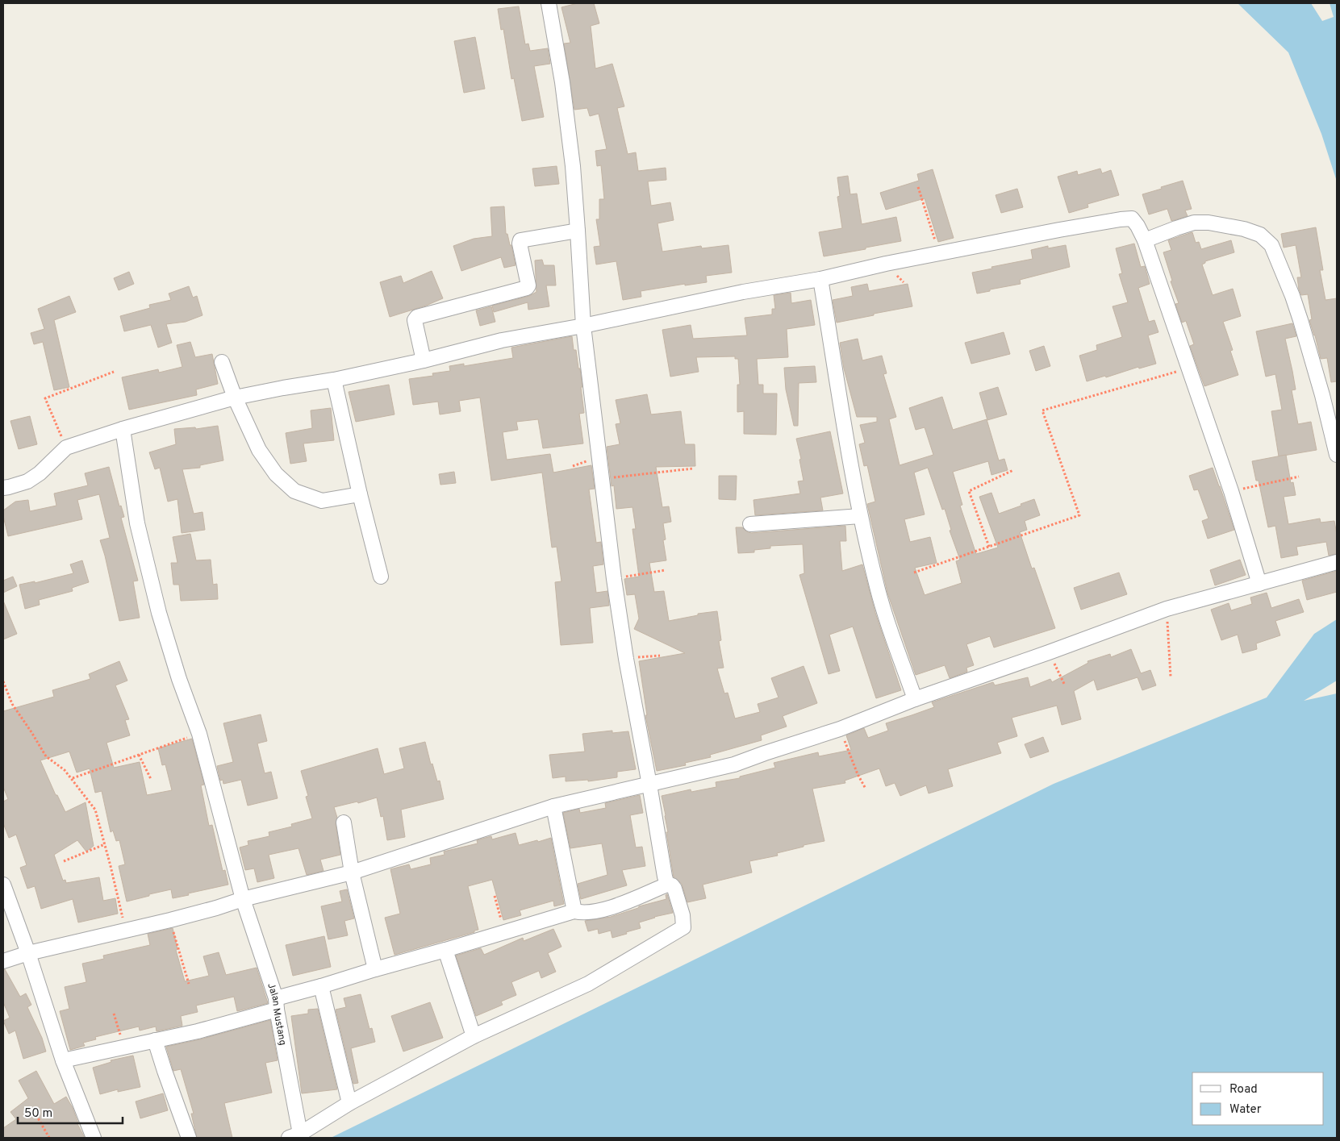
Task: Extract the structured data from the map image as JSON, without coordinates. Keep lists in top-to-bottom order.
{
  "streets": {
    "street": ["Jalan Mustang"]
  },
  "legend": ["Road", "Water"],
  "scale_bar": "50 m"
}
